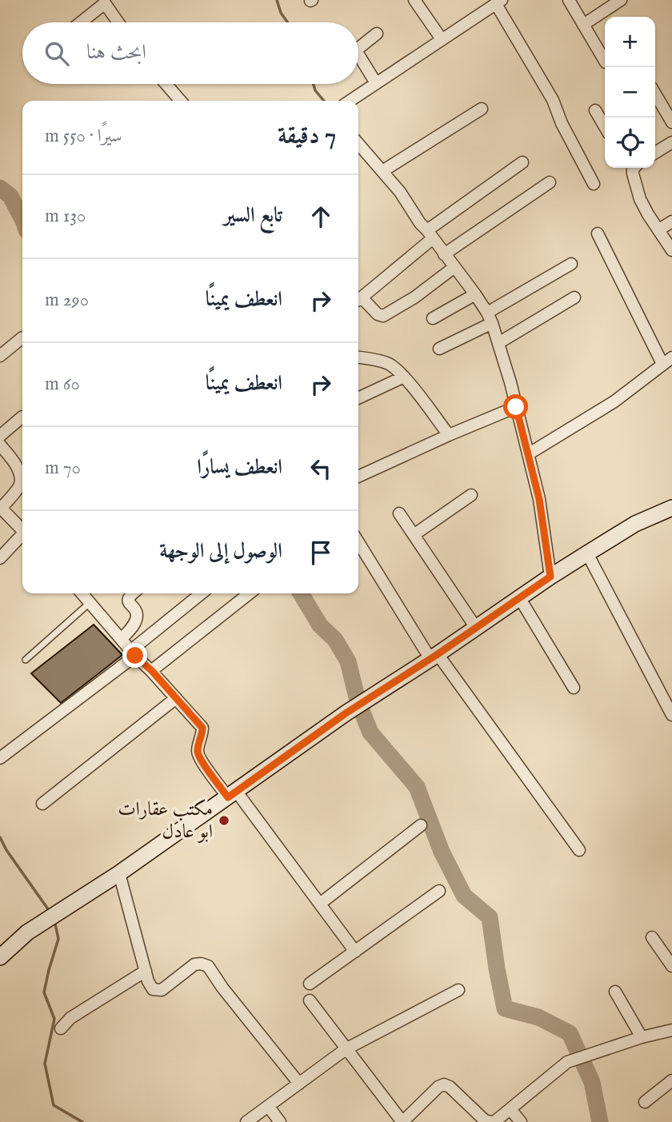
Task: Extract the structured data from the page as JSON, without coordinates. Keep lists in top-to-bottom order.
{
  "places": ["مكتب عقارات ابو عادل"],
  "page": {
    "map_buttons": ["+", "−"],
    "search": "ابحث هنا",
    "heading": ["7 دقيقة", "سيرًا · 550 m"],
    "list": [
      ["تابع السير", "130 m"],
      ["انعطف يمينًا", "290 m"],
      ["انعطف يمينًا", "60 m"],
      ["انعطف يسارًا", "70 m"],
      "الوصول إلى الوجهة"
    ]
  }
}
